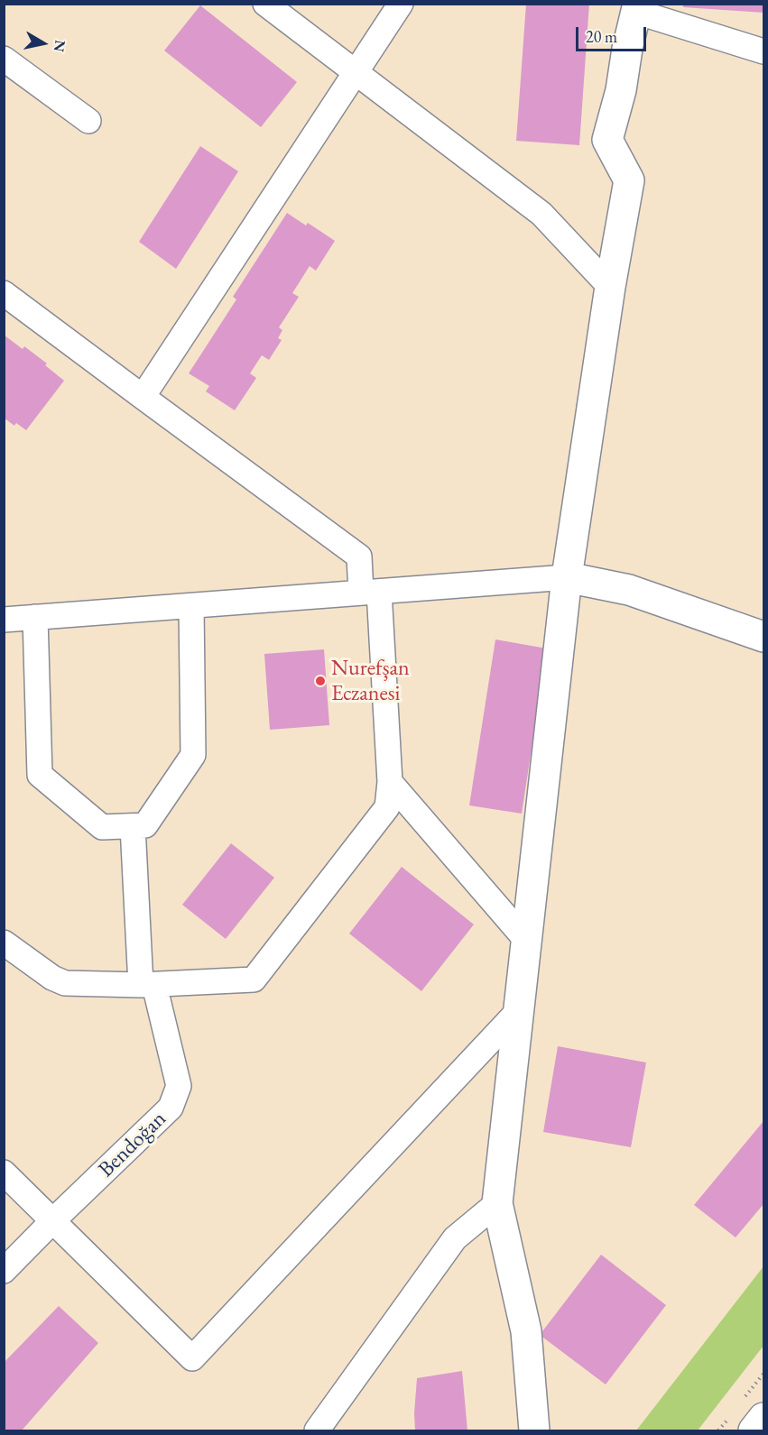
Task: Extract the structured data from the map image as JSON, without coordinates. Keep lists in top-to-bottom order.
{
  "streets": {
    "street": ["Bendoğan"]
  },
  "places": ["Nurefşan Eczanesi"],
  "scale_bar": "20 m",
  "north": "right"
}
